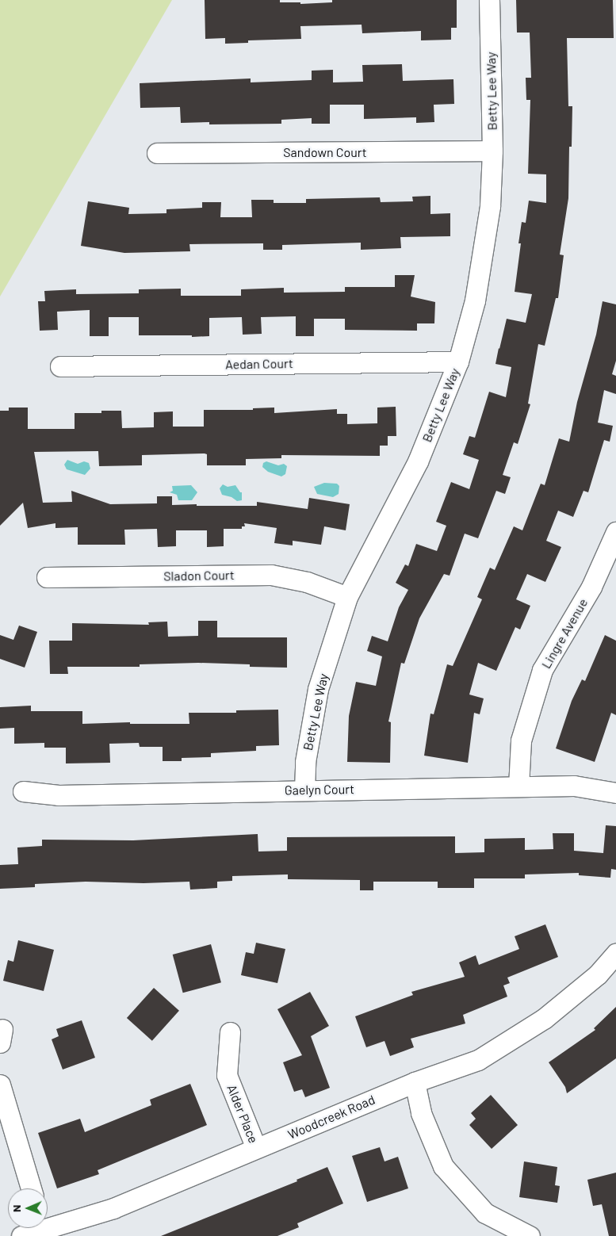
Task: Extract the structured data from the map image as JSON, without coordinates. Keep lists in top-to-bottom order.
{
  "streets": {
    "street": [
      "Betty Lee Way",
      "Sandown Court",
      "Aedan Court",
      "Sladon Court",
      "Lingre Avenue",
      "Gaelyn Court",
      "Alder Place",
      "Woodcreek Road"
    ]
  },
  "crossings": [
    ["Betty Lee Way", "Sandown Court"],
    ["Betty Lee Way", "Aedan Court"],
    ["Betty Lee Way", "Sladon Court"],
    ["Betty Lee Way", "Gaelyn Court"],
    ["Lingre Avenue", "Gaelyn Court"],
    ["Alder Place", "Woodcreek Road"]
  ],
  "north": "left"
}
